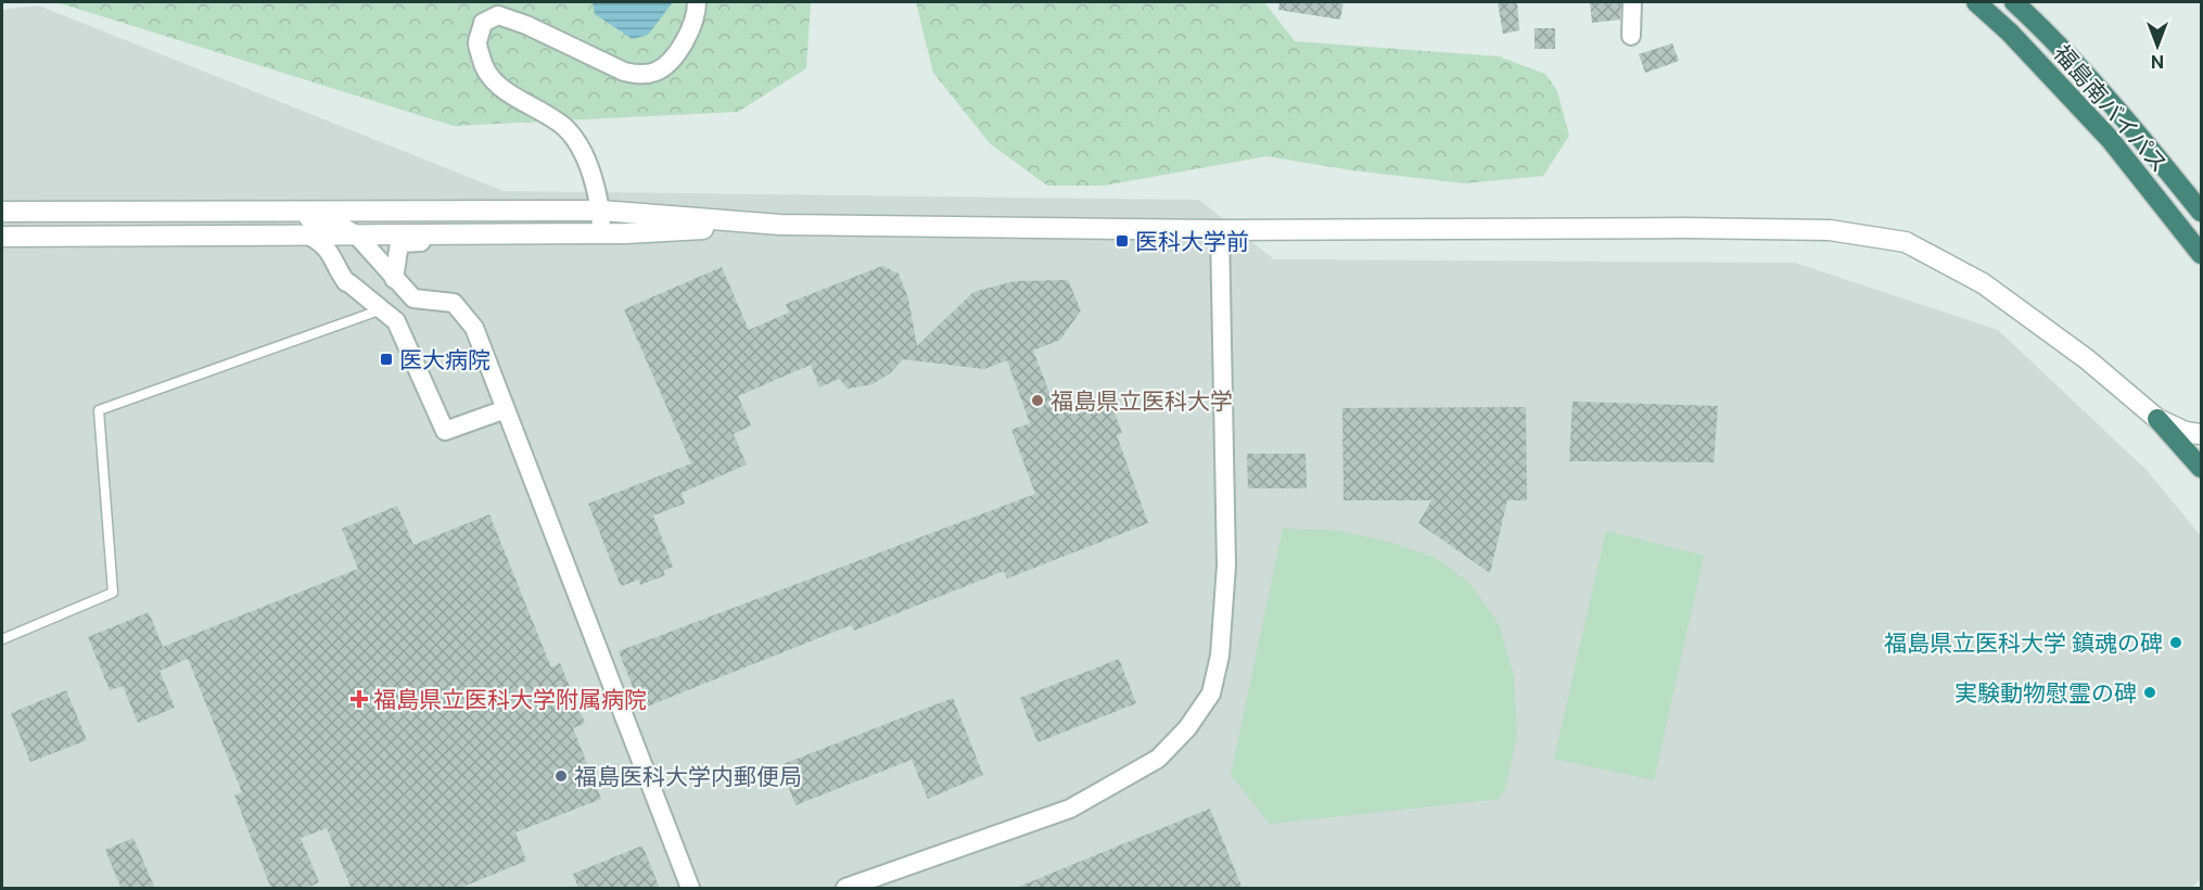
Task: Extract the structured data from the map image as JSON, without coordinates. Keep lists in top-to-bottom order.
{
  "streets": {
    "highway": ["福島南バイパス"]
  },
  "places": {
    "transit": ["医科大学前", "医大病院"],
    "other": [
      "福島県立医科大学",
      "福島県立医科大学 鎮魂の碑",
      "実験動物慰霊の碑",
      "福島医科大学内郵便局"
    ],
    "health": ["福島県立医科大学附属病院"]
  },
  "north": "bottom"
}
